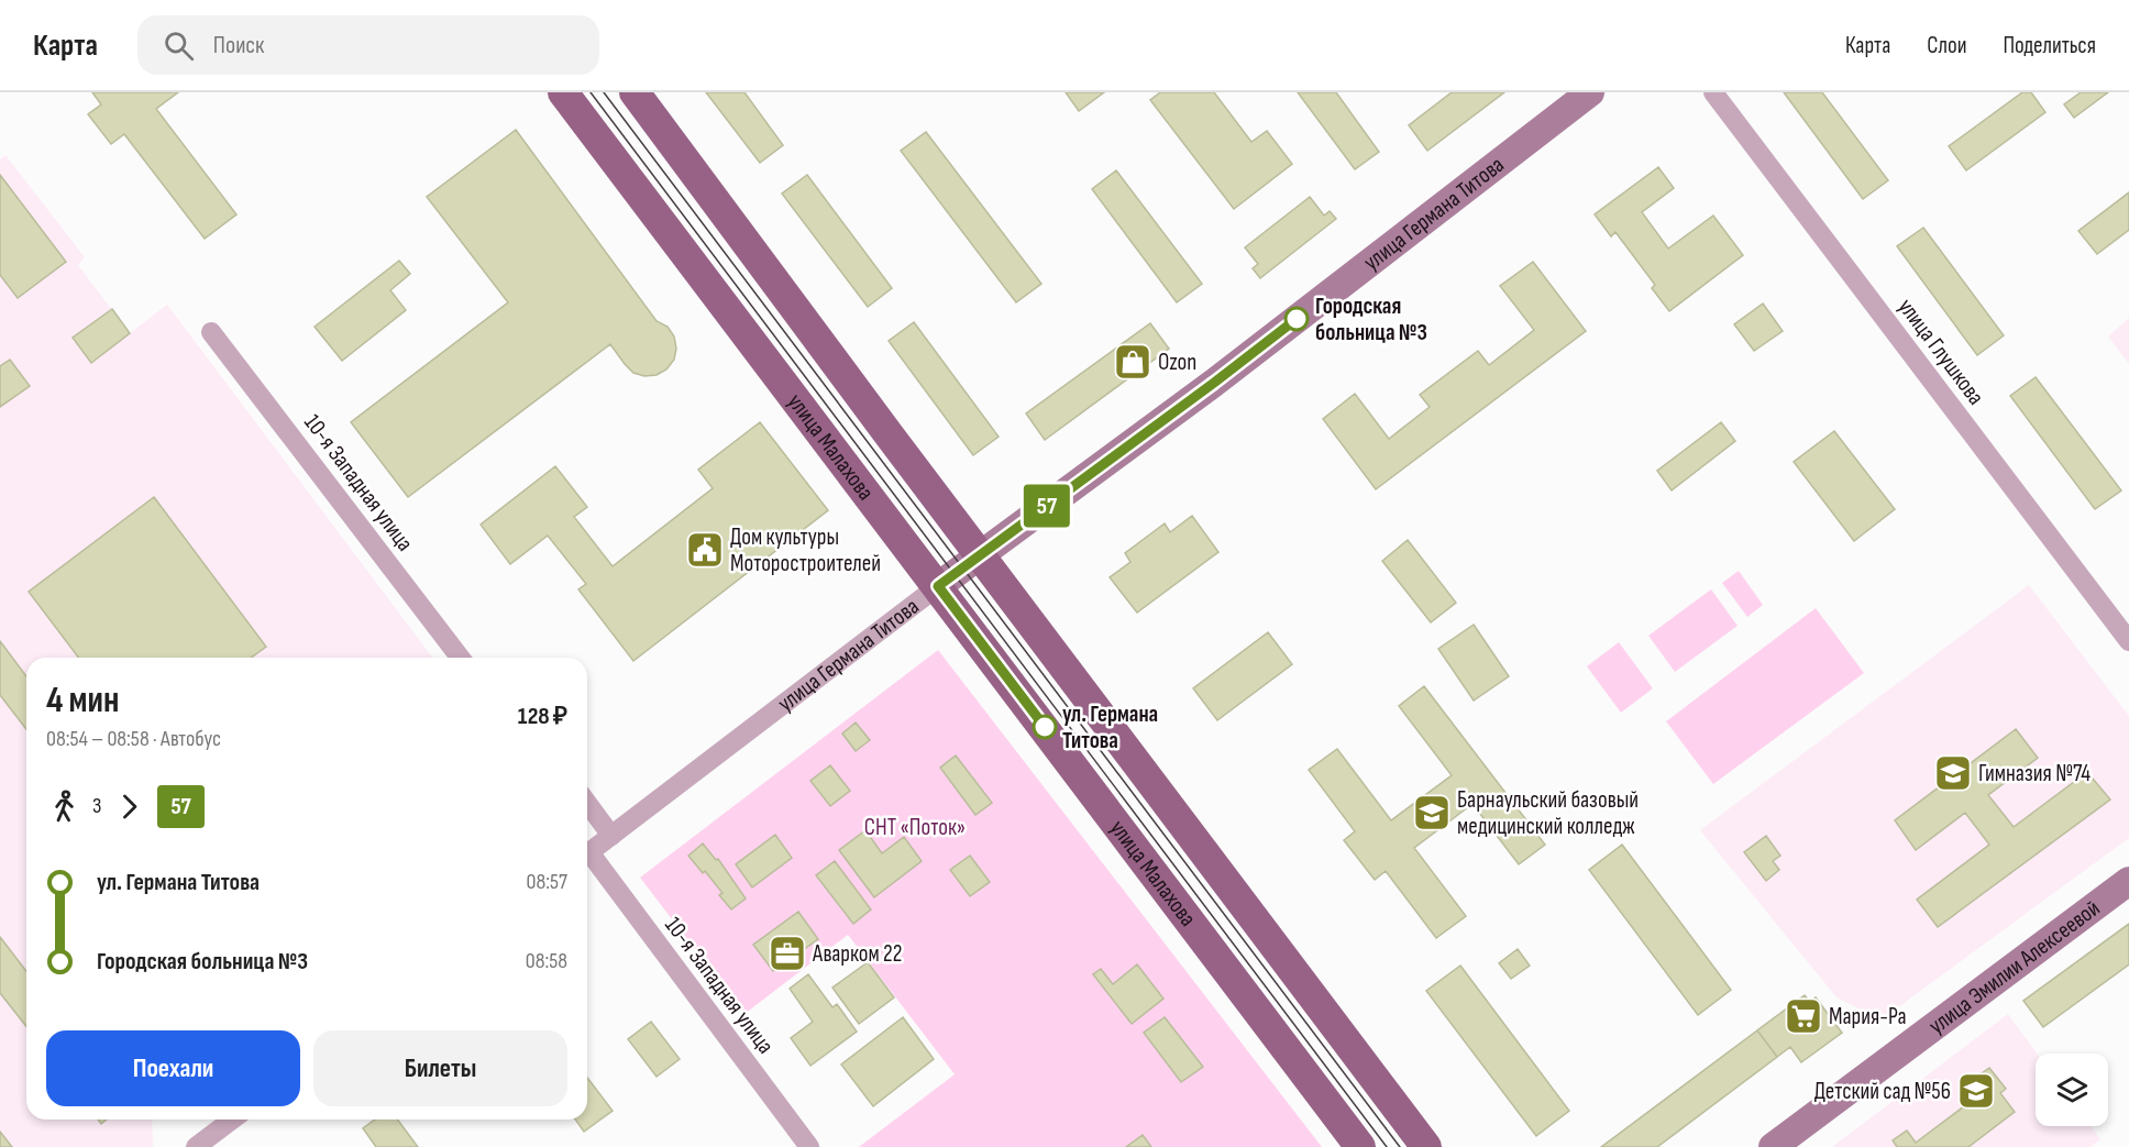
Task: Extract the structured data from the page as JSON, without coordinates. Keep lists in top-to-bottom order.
{
  "streets": {
    "main road": ["улица Малахова"],
    "street": [
      "улица Германа Титова",
      "улица Глушкова",
      "10-я Западная улица",
      "улица Эмилии Алексеевой"
    ]
  },
  "crossings": [
    ["улица Германа Титова", "улица Малахова"]
  ],
  "parks": ["СНТ «Поток»"],
  "places": {
    "other": ["Городская больница №3", "ул. Германа Титова"],
    "shop": ["Ozon"],
    "public building": ["Дом культуры Моторостроителей"],
    "school or university": ["Гимназия №74", "Барнаульский базовый медицинский колледж", "Детский сад №56"],
    "office": ["Аварком 22"],
    "supermarket": ["Мария-Ра"]
  },
  "lines": ["bus line 57"],
  "page": {
    "header": "Карта",
    "search": "Поиск",
    "nav": ["Карта", "Слои", "Поделиться"],
    "on_map": "57",
    "heading": ["4 мин", "08:54 – 08:58 · Автобус", "128 ₽"],
    "legs": ["3", "57"],
    "list": [
      {
        "name": "ул. Германа Титова",
        "value": "08:57"
      },
      {
        "name": "Городская больница №3",
        "value": "08:58"
      }
    ],
    "buttons": ["Поехали", "Билеты"]
  }
}
